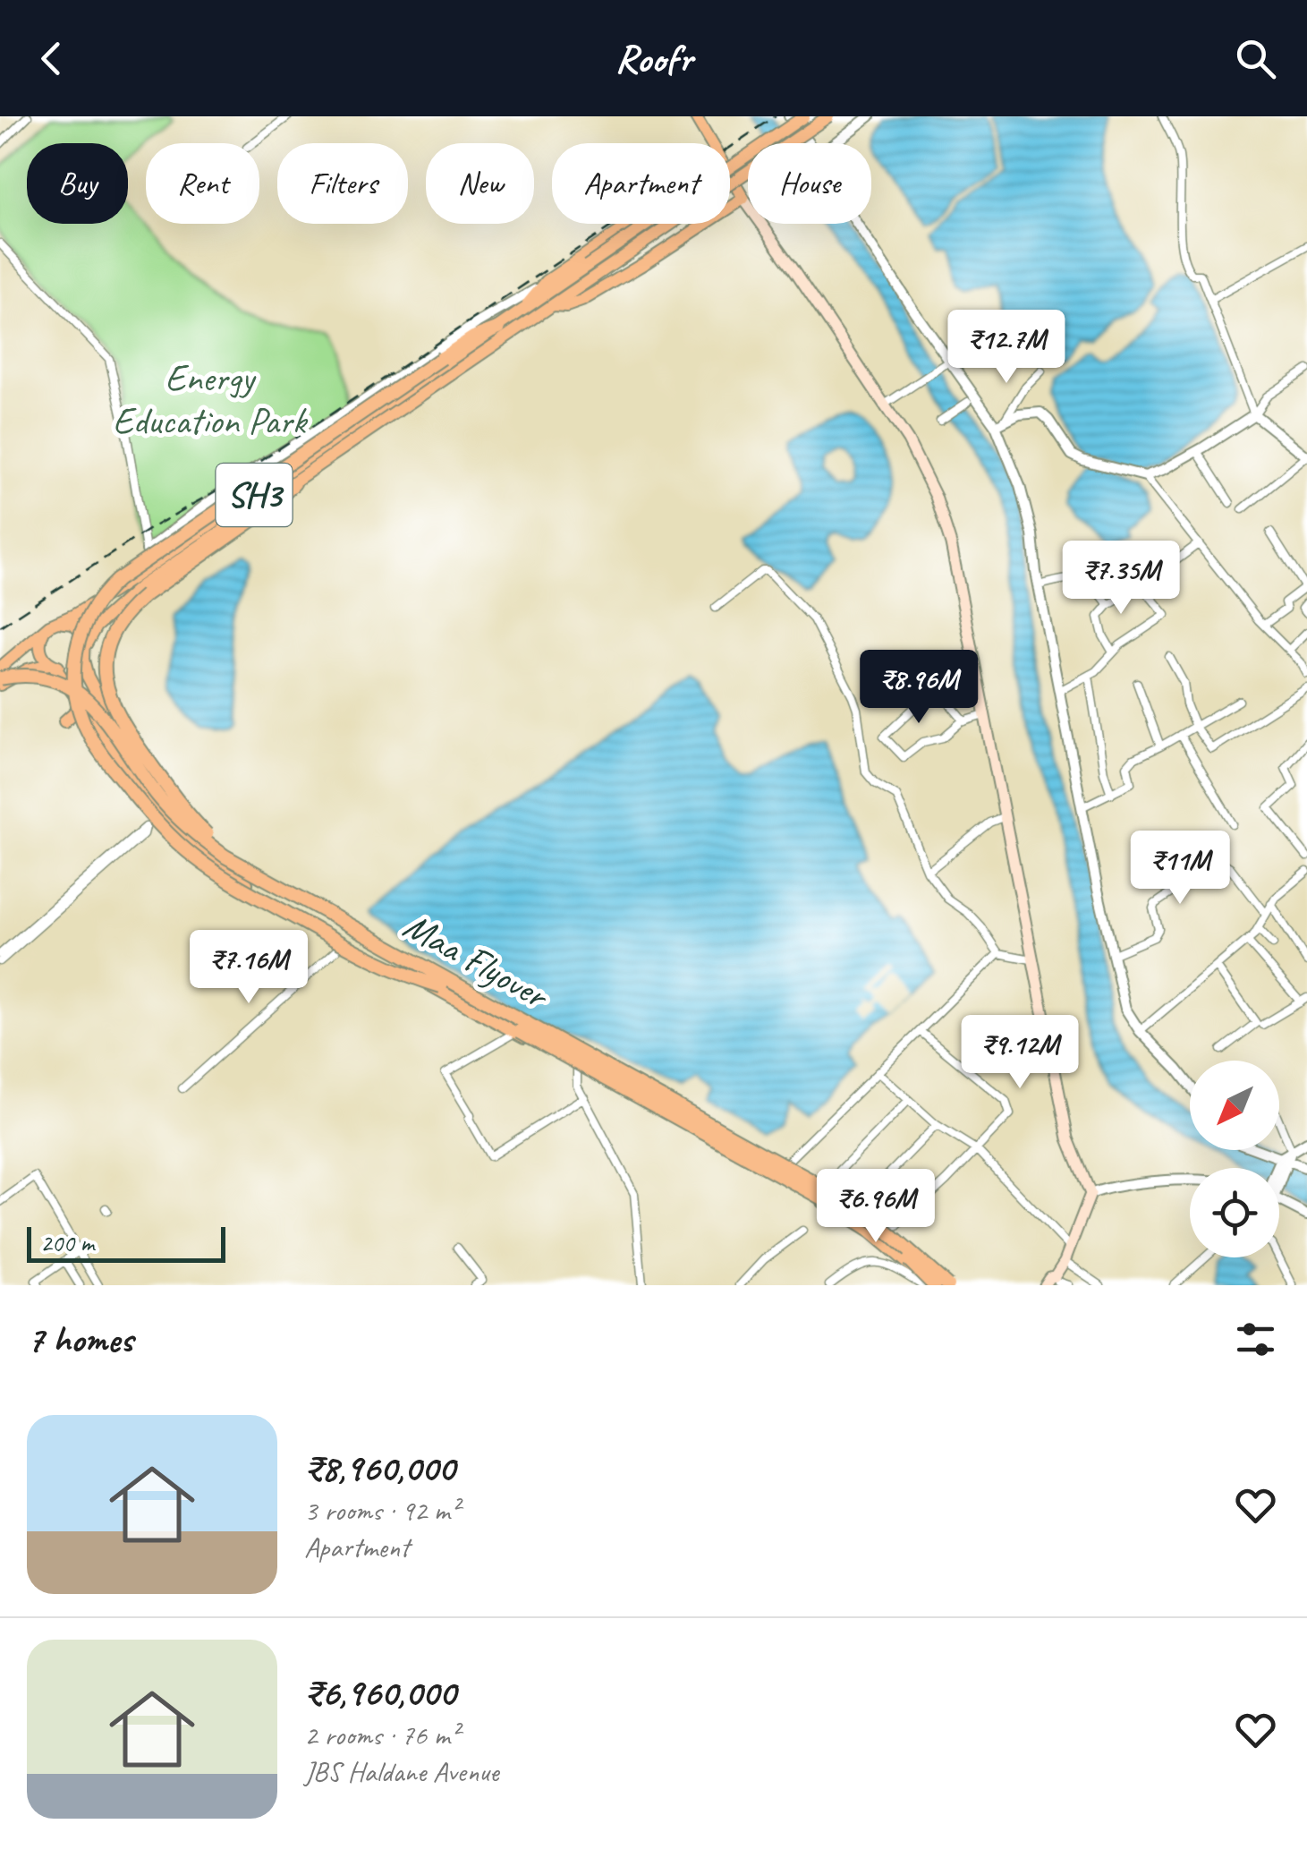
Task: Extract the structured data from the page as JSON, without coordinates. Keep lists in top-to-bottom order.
{
  "streets": {
    "highway": ["Maa Flyover"],
    "main road": ["SH3"]
  },
  "crossings": [
    ["SH3", "Maa Flyover"]
  ],
  "parks": ["Energy Education Park"],
  "scale_bar": "200 m",
  "north": "bottom left",
  "page": {
    "header": "Roofr",
    "chip": [
      "Buy",
      "Rent",
      "Filters",
      "New",
      "Apartment",
      "House"
    ],
    "price": [
      "₹12.7M",
      "₹7.35M",
      "₹8.96M",
      "₹11M",
      "₹7.16M",
      "₹9.12M",
      "₹6.96M"
    ],
    "scale": "200 m",
    "heading": "7 homes",
    "list": [
      {
        "name": "₹8,960,000",
        "note": "3 rooms · 92 m² · Apartment"
      },
      {
        "name": "₹6,960,000",
        "note": "2 rooms · 76 m² · JBS Haldane Avenue"
      }
    ]
  }
}
